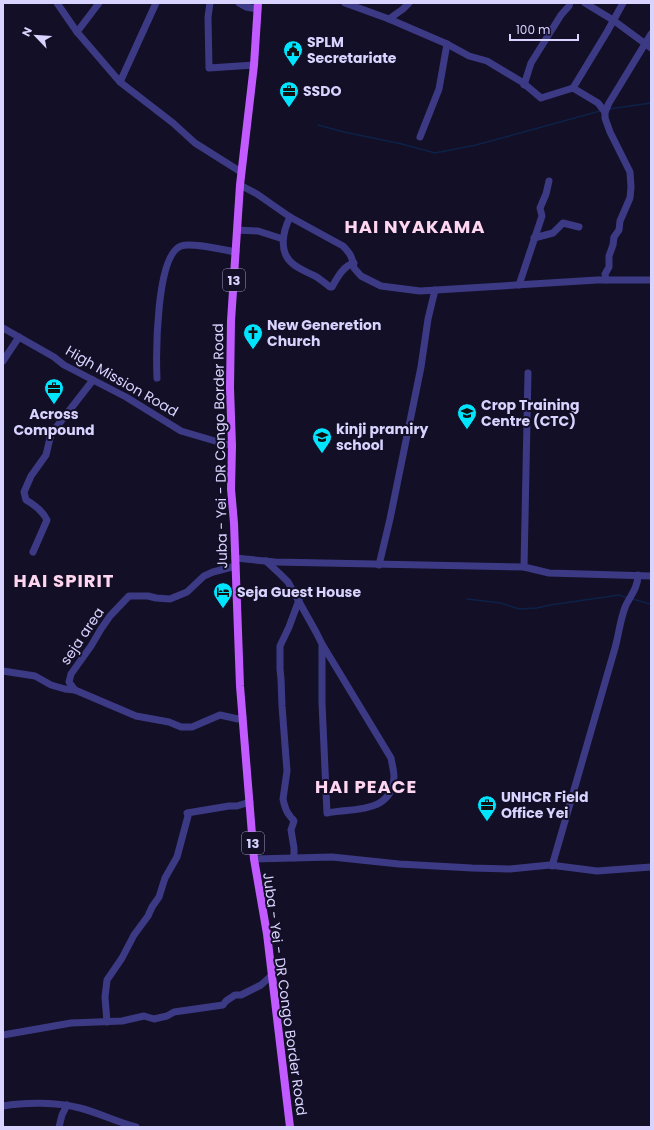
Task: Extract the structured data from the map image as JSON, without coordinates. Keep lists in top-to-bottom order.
{
  "streets": {
    "main road": ["13", "Juba - Yei - DR Congo Border Road"],
    "street": ["High Mission Road", "seja area"]
  },
  "crossings": [
    ["High Mission Road", "Juba - Yei - DR Congo Border Road"],
    ["Juba - Yei - DR Congo Border Road", "seja area"]
  ],
  "districts": ["HAI NYAKAMA", "HAI SPIRIT", "HAI PEACE"],
  "places": {
    "public building": ["SPLM Secretariate"],
    "office": ["SSDO", "Across Compound", "UNHCR Field Office Yei"],
    "church": ["New Generetion Church"],
    "school or university": ["Crop Training Centre (CTC)", "kinji pramiry school"],
    "hotel": ["Seja Guest House"]
  },
  "scale_bar": "100 m",
  "north": "top left"
}
